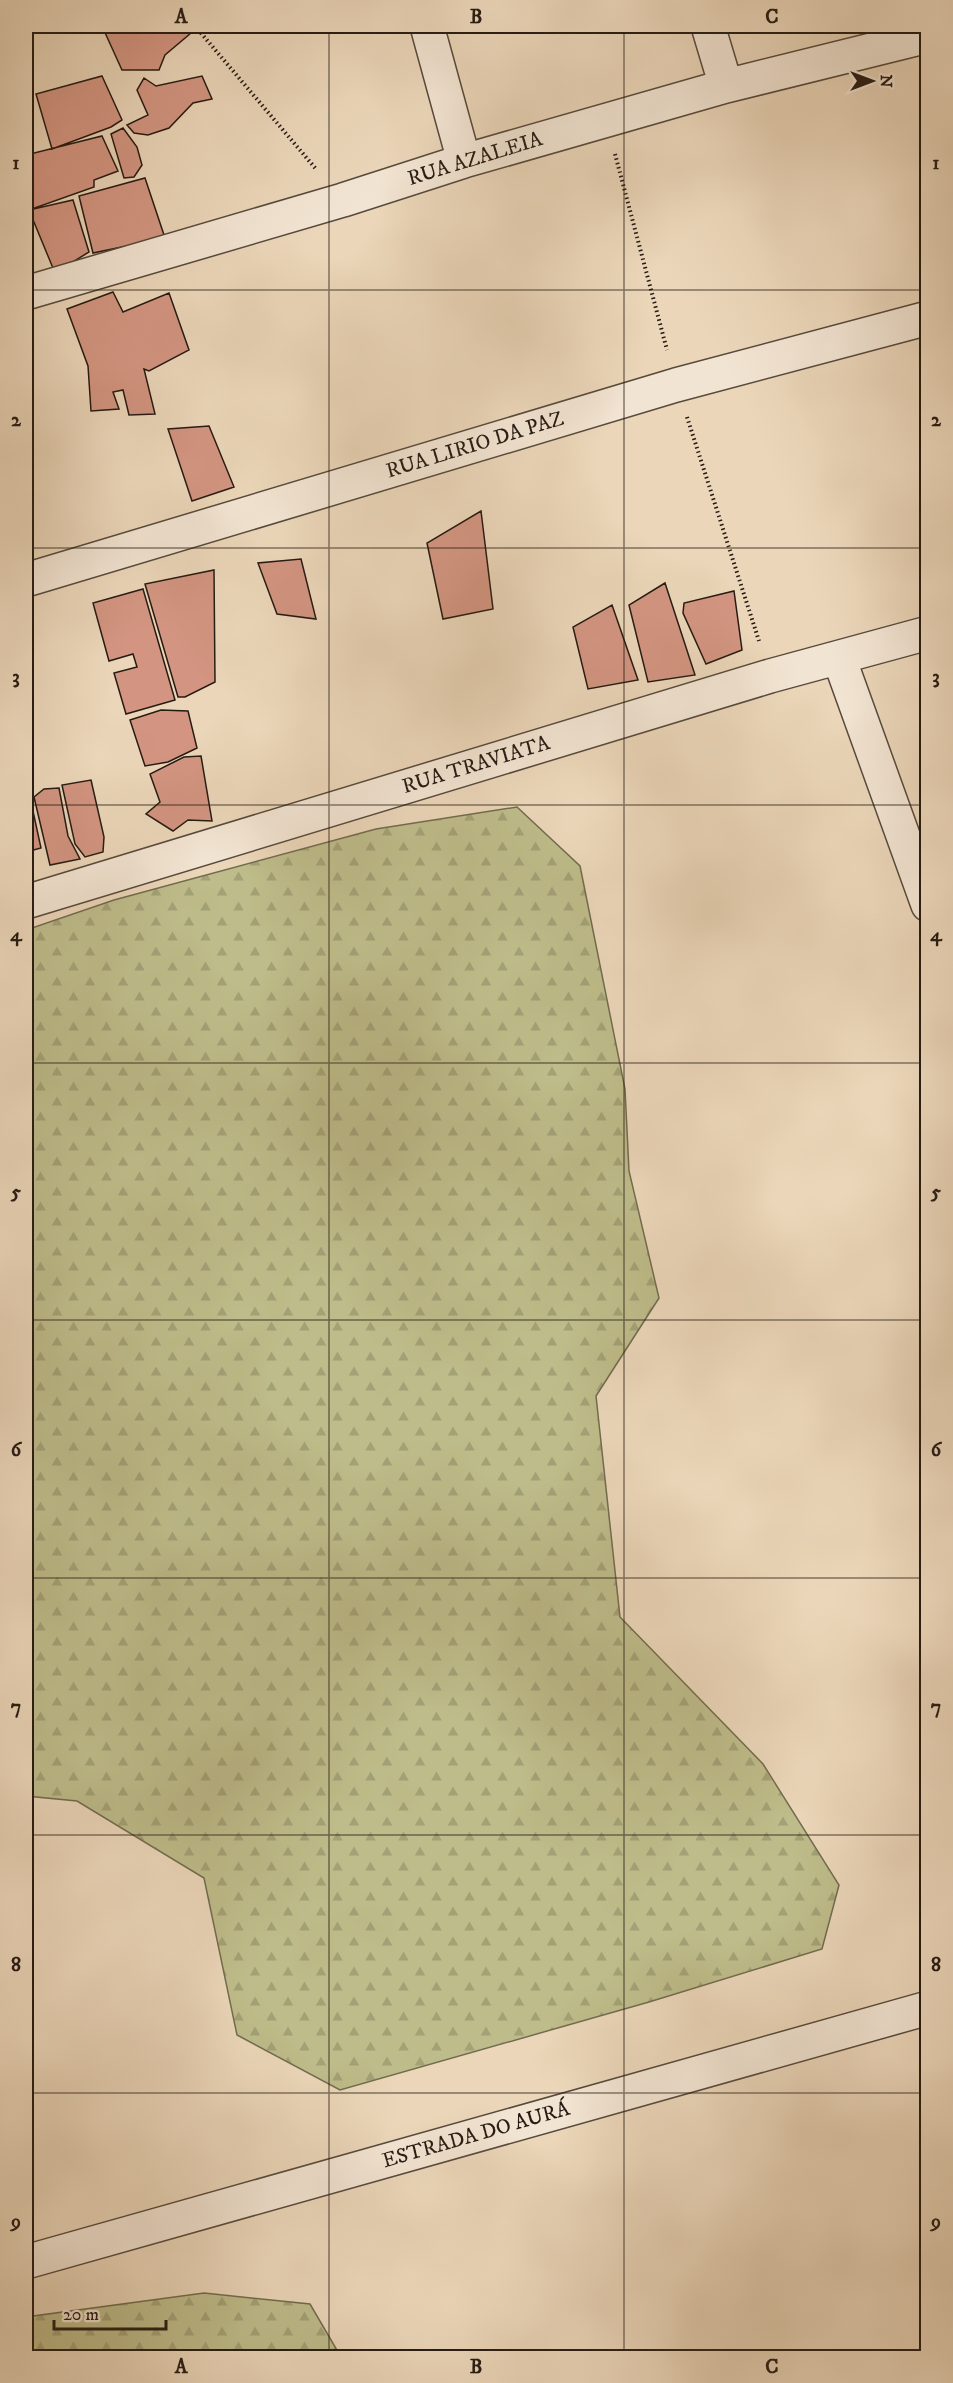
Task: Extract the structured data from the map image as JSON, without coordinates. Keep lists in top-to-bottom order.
{
  "streets": {
    "street": [
      "RUA AZALEIA",
      "RUA LIRIO DA PAZ",
      "RUA TRAVIATA",
      "ESTRADA DO AURÁ"
    ]
  },
  "scale_bar": "20 m",
  "north": "right",
  "grid": {
    "columns": ["A", "B", "C"],
    "rows": [
      "1",
      "2",
      "3",
      "4",
      "5",
      "6",
      "7",
      "8",
      "9"
    ]
  }
}
